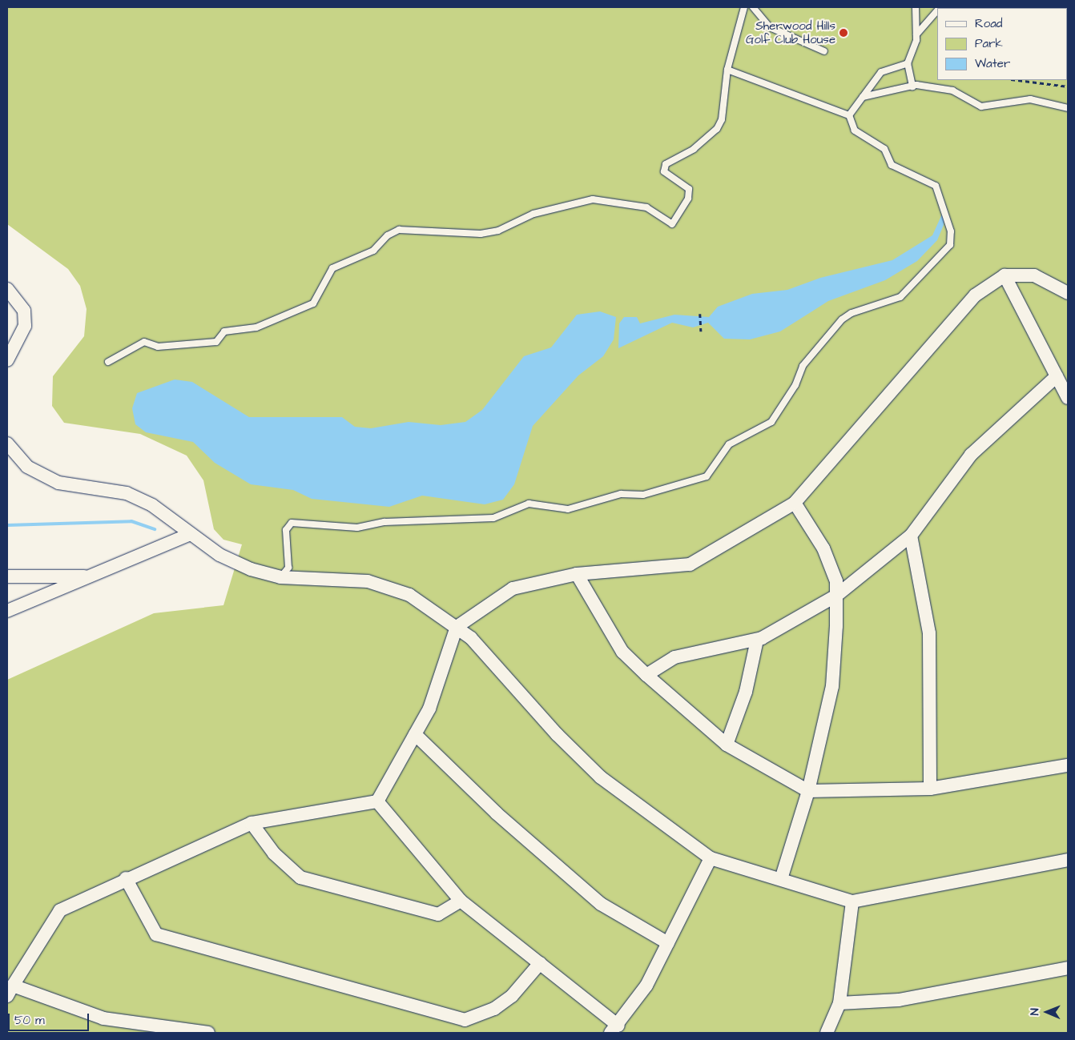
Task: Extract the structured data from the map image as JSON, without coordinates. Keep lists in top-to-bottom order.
{
  "places": ["Sherwood Hills Golf Club House"],
  "legend": ["Road", "Park", "Water"],
  "scale_bar": "50 m",
  "north": "left"
}
